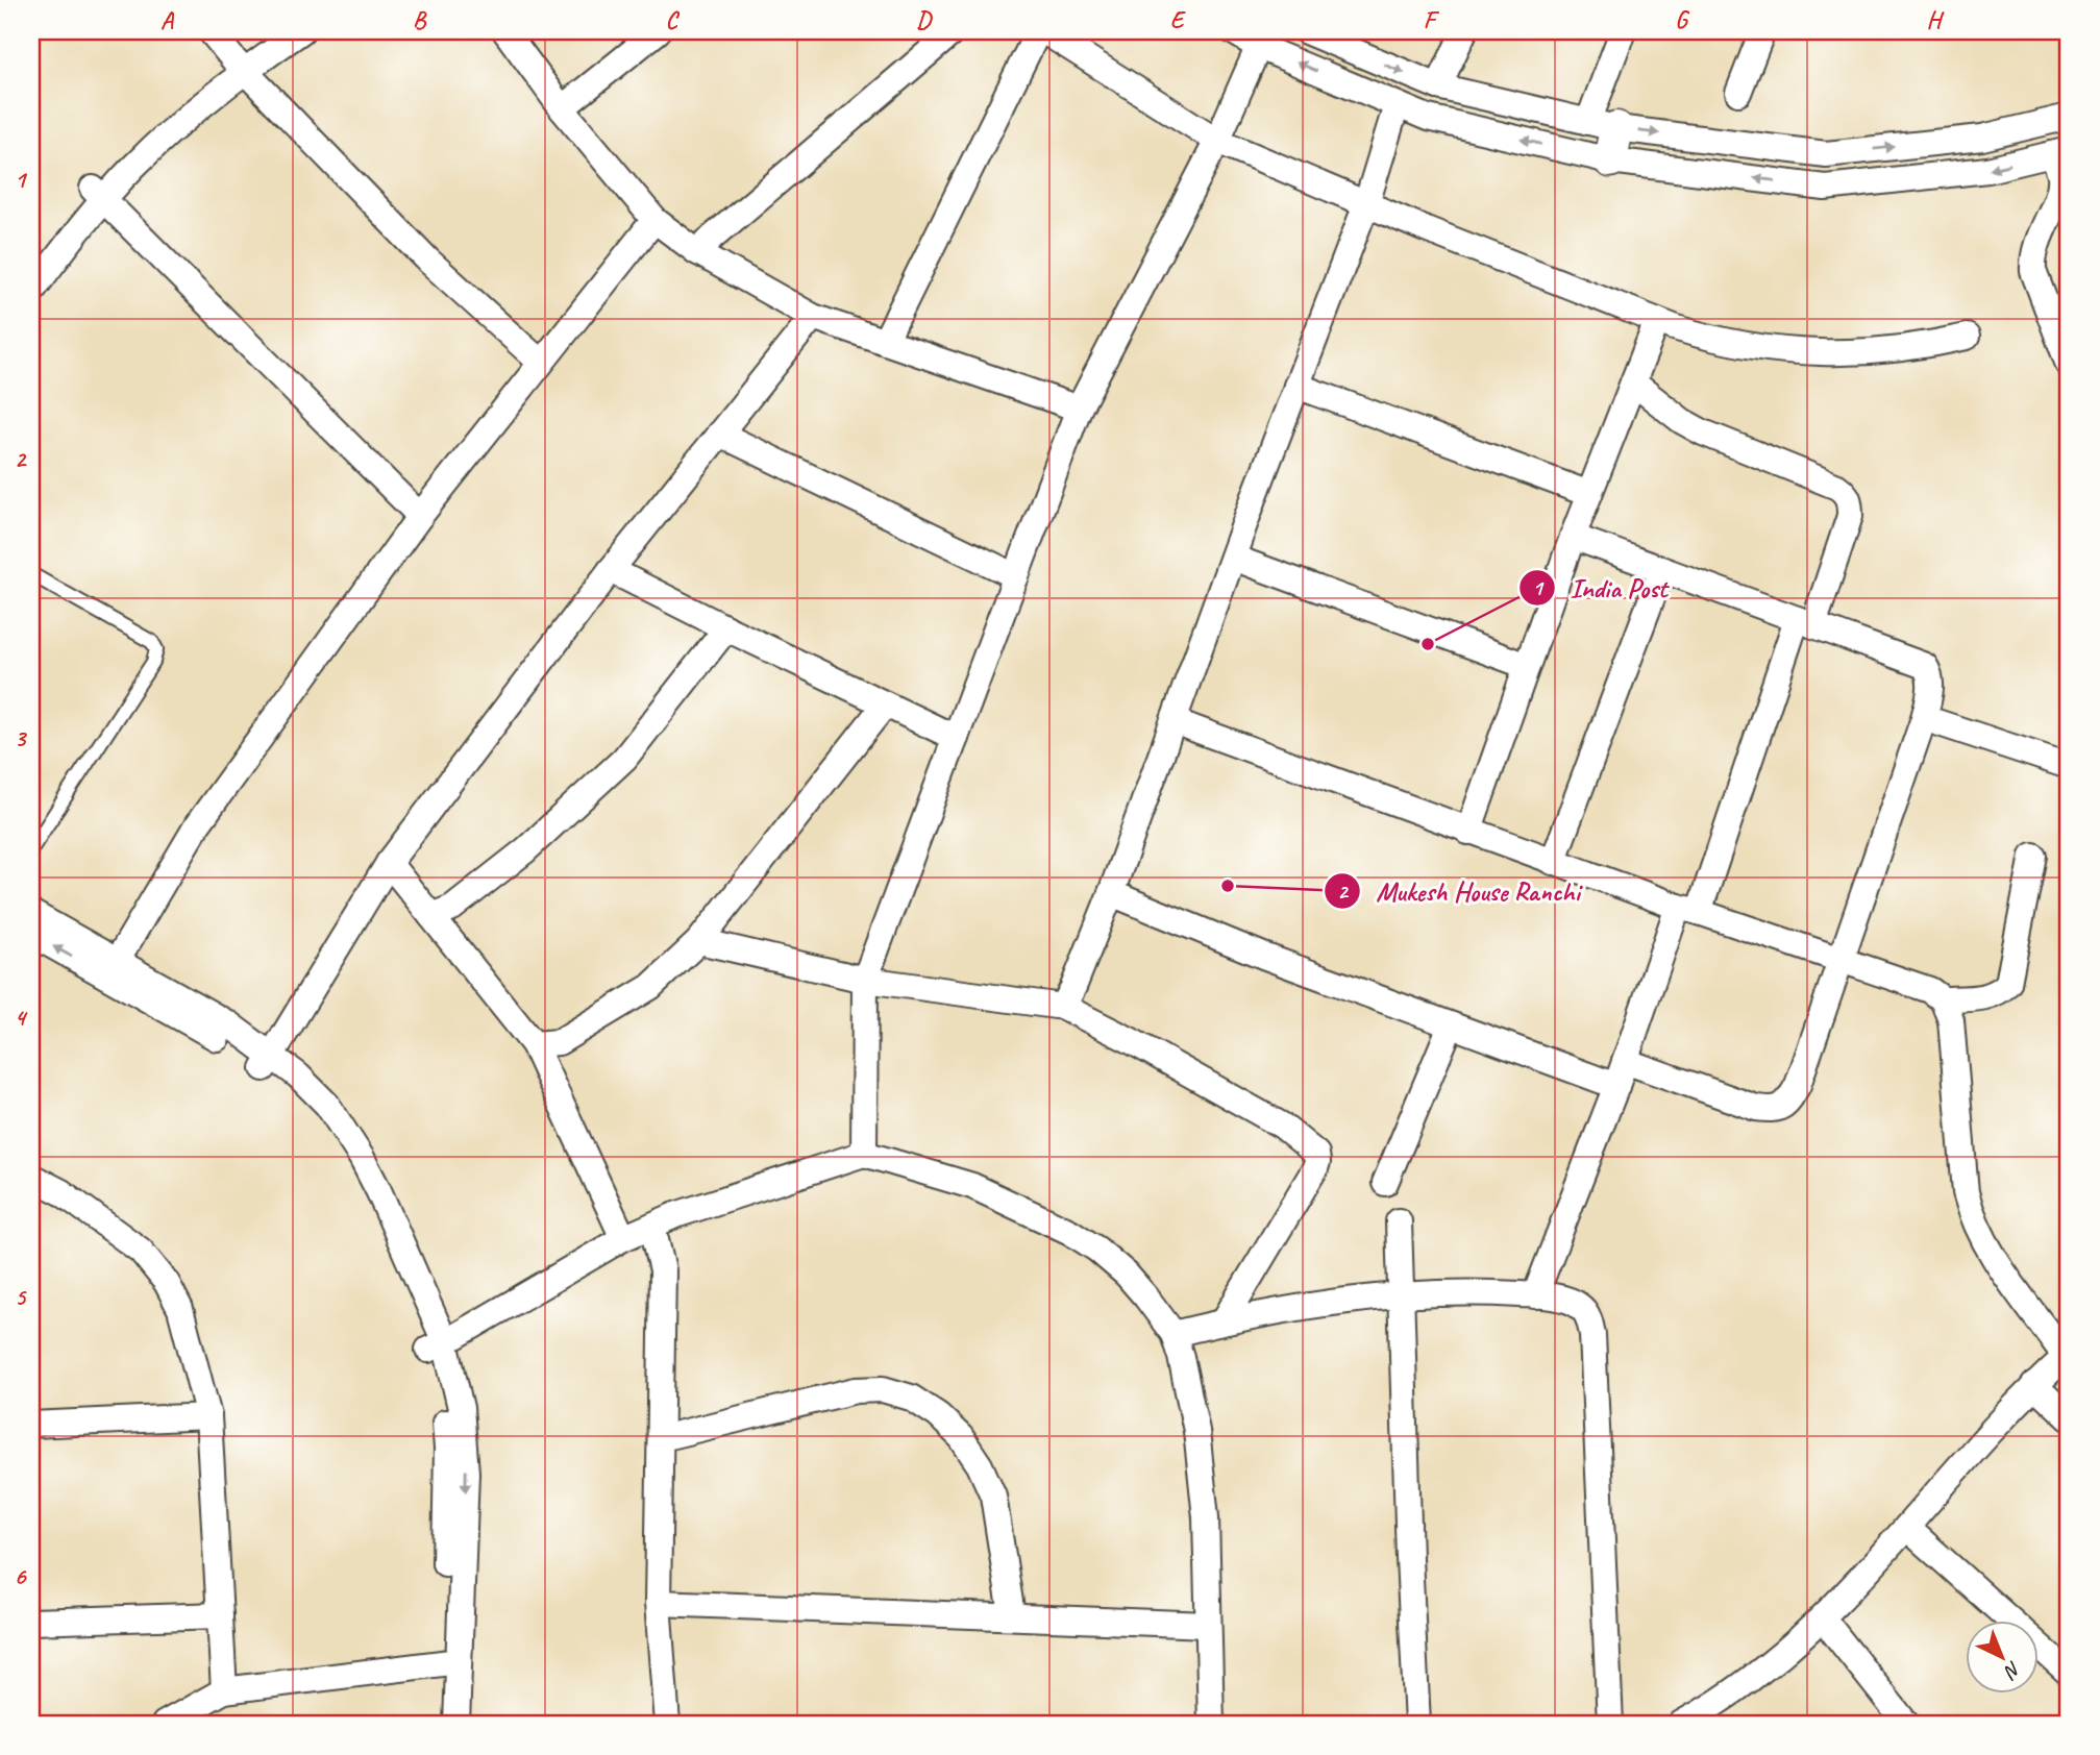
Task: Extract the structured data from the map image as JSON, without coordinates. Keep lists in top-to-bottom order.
{
  "places": ["India Post", "Mukesh House Ranchi"],
  "north": "bottom right",
  "grid": {
    "columns": [
      "A",
      "B",
      "C",
      "D",
      "E",
      "F",
      "G",
      "H"
    ],
    "rows": [
      "1",
      "2",
      "3",
      "4",
      "5",
      "6"
    ]
  }
}
